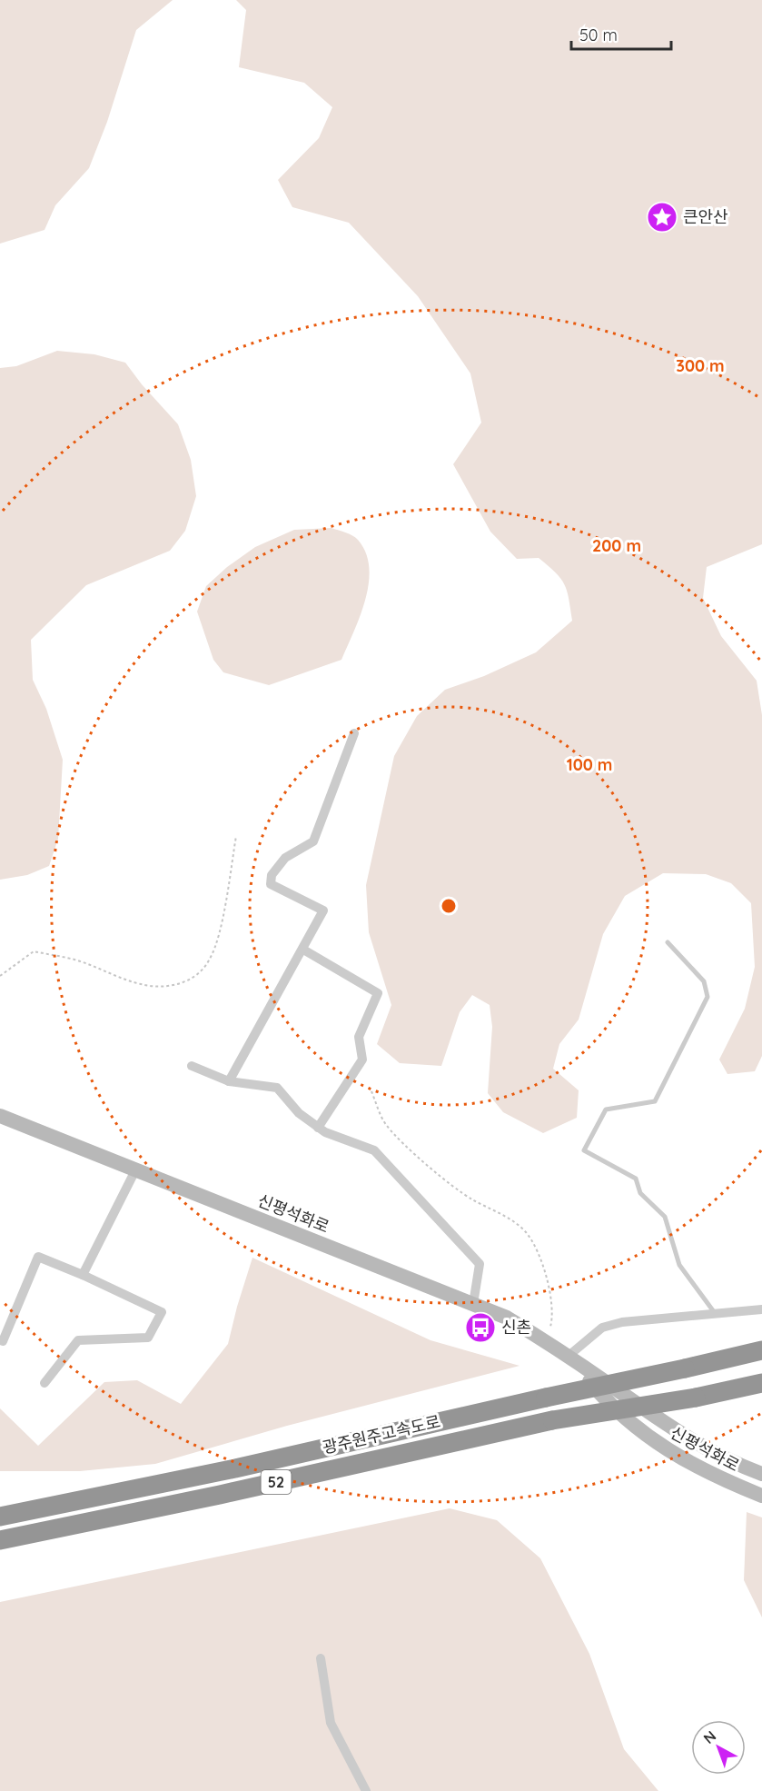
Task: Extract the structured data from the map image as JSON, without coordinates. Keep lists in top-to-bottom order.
{
  "streets": {
    "highway": ["광주원주고속도로", "52"],
    "main road": ["신평석화로"]
  },
  "places": {
    "place": ["큰안산"],
    "bus stop": ["신촌"]
  },
  "scale_bar": "50 m",
  "north": "top left",
  "rings": ["300 m", "200 m", "100 m"]
}
